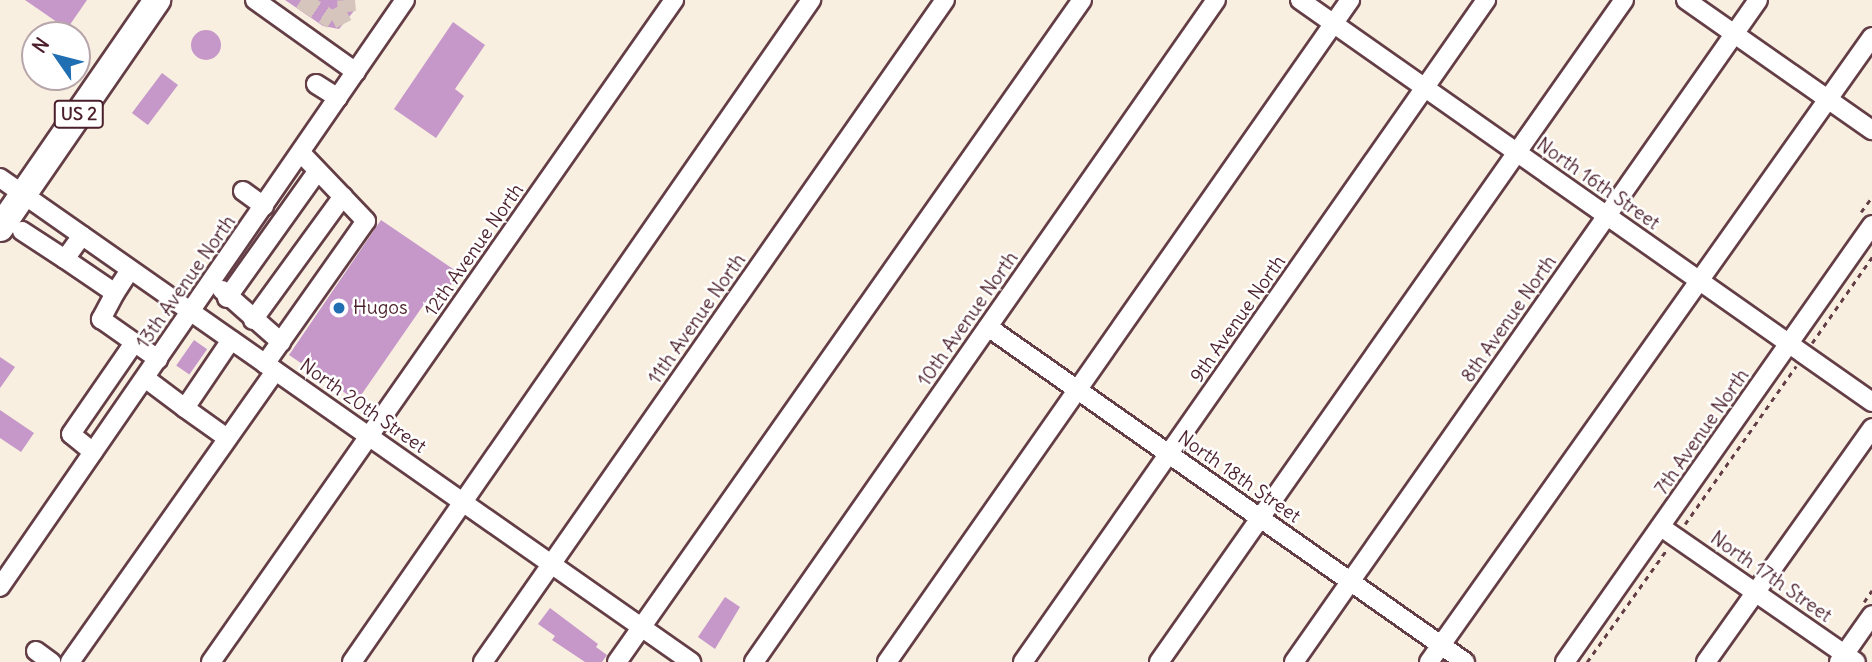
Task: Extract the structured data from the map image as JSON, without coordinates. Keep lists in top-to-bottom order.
{
  "streets": {
    "highway": ["US 2"],
    "street": [
      "North 16th Street",
      "12th Avenue North",
      "13th Avenue North",
      "11th Avenue North",
      "10th Avenue North",
      "9th Avenue North",
      "8th Avenue North",
      "North 20th Street",
      "7th Avenue North",
      "North 18th Street",
      "North 17th Street"
    ]
  },
  "crossings": [
    ["US 2", "North 20th Street"],
    ["North 16th Street", "9th Avenue North"],
    ["North 16th Street", "8th Avenue North"],
    ["North 16th Street", "7th Avenue North"],
    ["12th Avenue North", "North 20th Street"],
    ["13th Avenue North", "North 20th Street"],
    ["11th Avenue North", "North 20th Street"],
    ["10th Avenue North", "North 18th Street"],
    ["9th Avenue North", "North 18th Street"],
    ["8th Avenue North", "North 18th Street"],
    ["7th Avenue North", "North 17th Street"]
  ],
  "places": ["Hugos"],
  "north": "top left"
}
